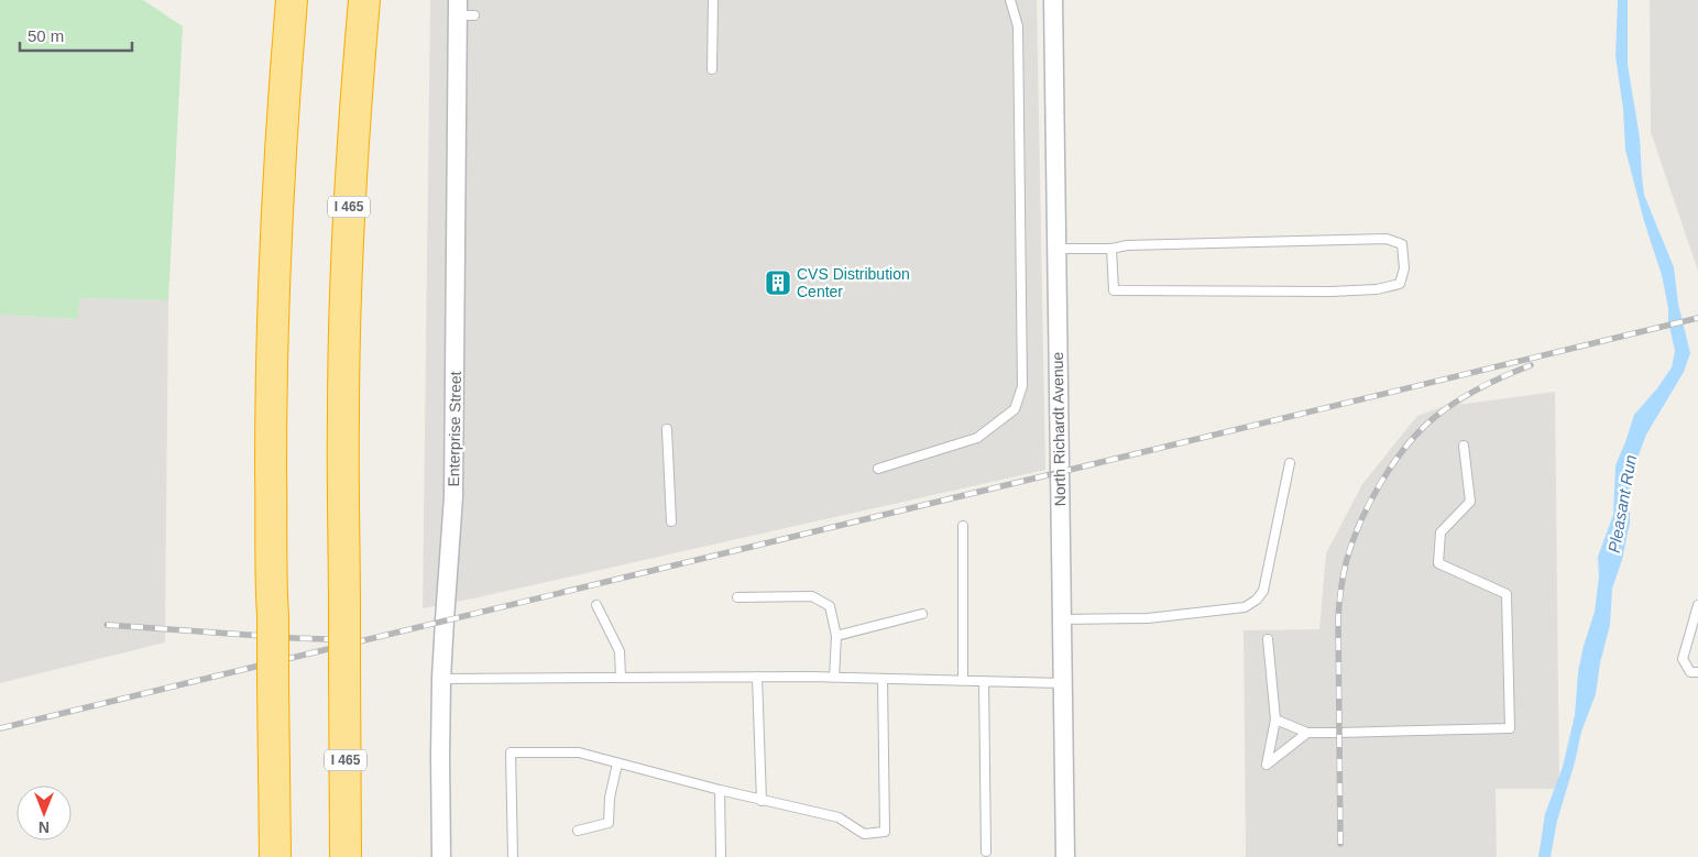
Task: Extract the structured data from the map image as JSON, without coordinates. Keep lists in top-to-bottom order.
{
  "streets": {
    "highway": ["I 465"],
    "street": ["Enterprise Street", "North Richardt Avenue"]
  },
  "water": ["Pleasant Run"],
  "places": {
    "building": ["CVS Distribution Center"]
  },
  "scale_bar": "50 m",
  "north": "bottom"
}
